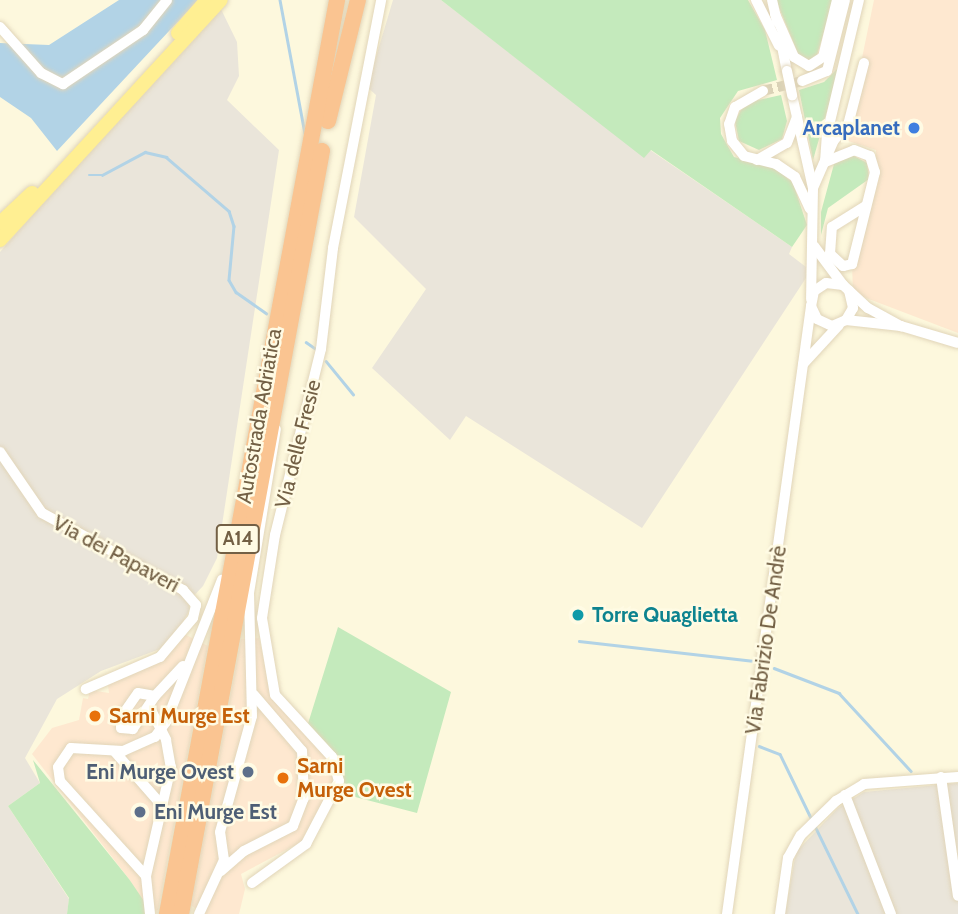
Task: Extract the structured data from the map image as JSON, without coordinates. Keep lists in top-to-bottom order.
{
  "streets": {
    "highway": ["Autostrada Adriatica", "A14"],
    "street": ["Via delle Fresie", "Via dei Papaveri", "Via Fabrizio De Andrè"]
  },
  "crossings": [
    ["Autostrada Adriatica", "A14"]
  ],
  "places": [
    "Arcaplanet",
    "Torre Quaglietta",
    "Sarni Murge Est",
    "Eni Murge Ovest",
    "Sarni Murge Ovest",
    "Eni Murge Est"
  ]
}
